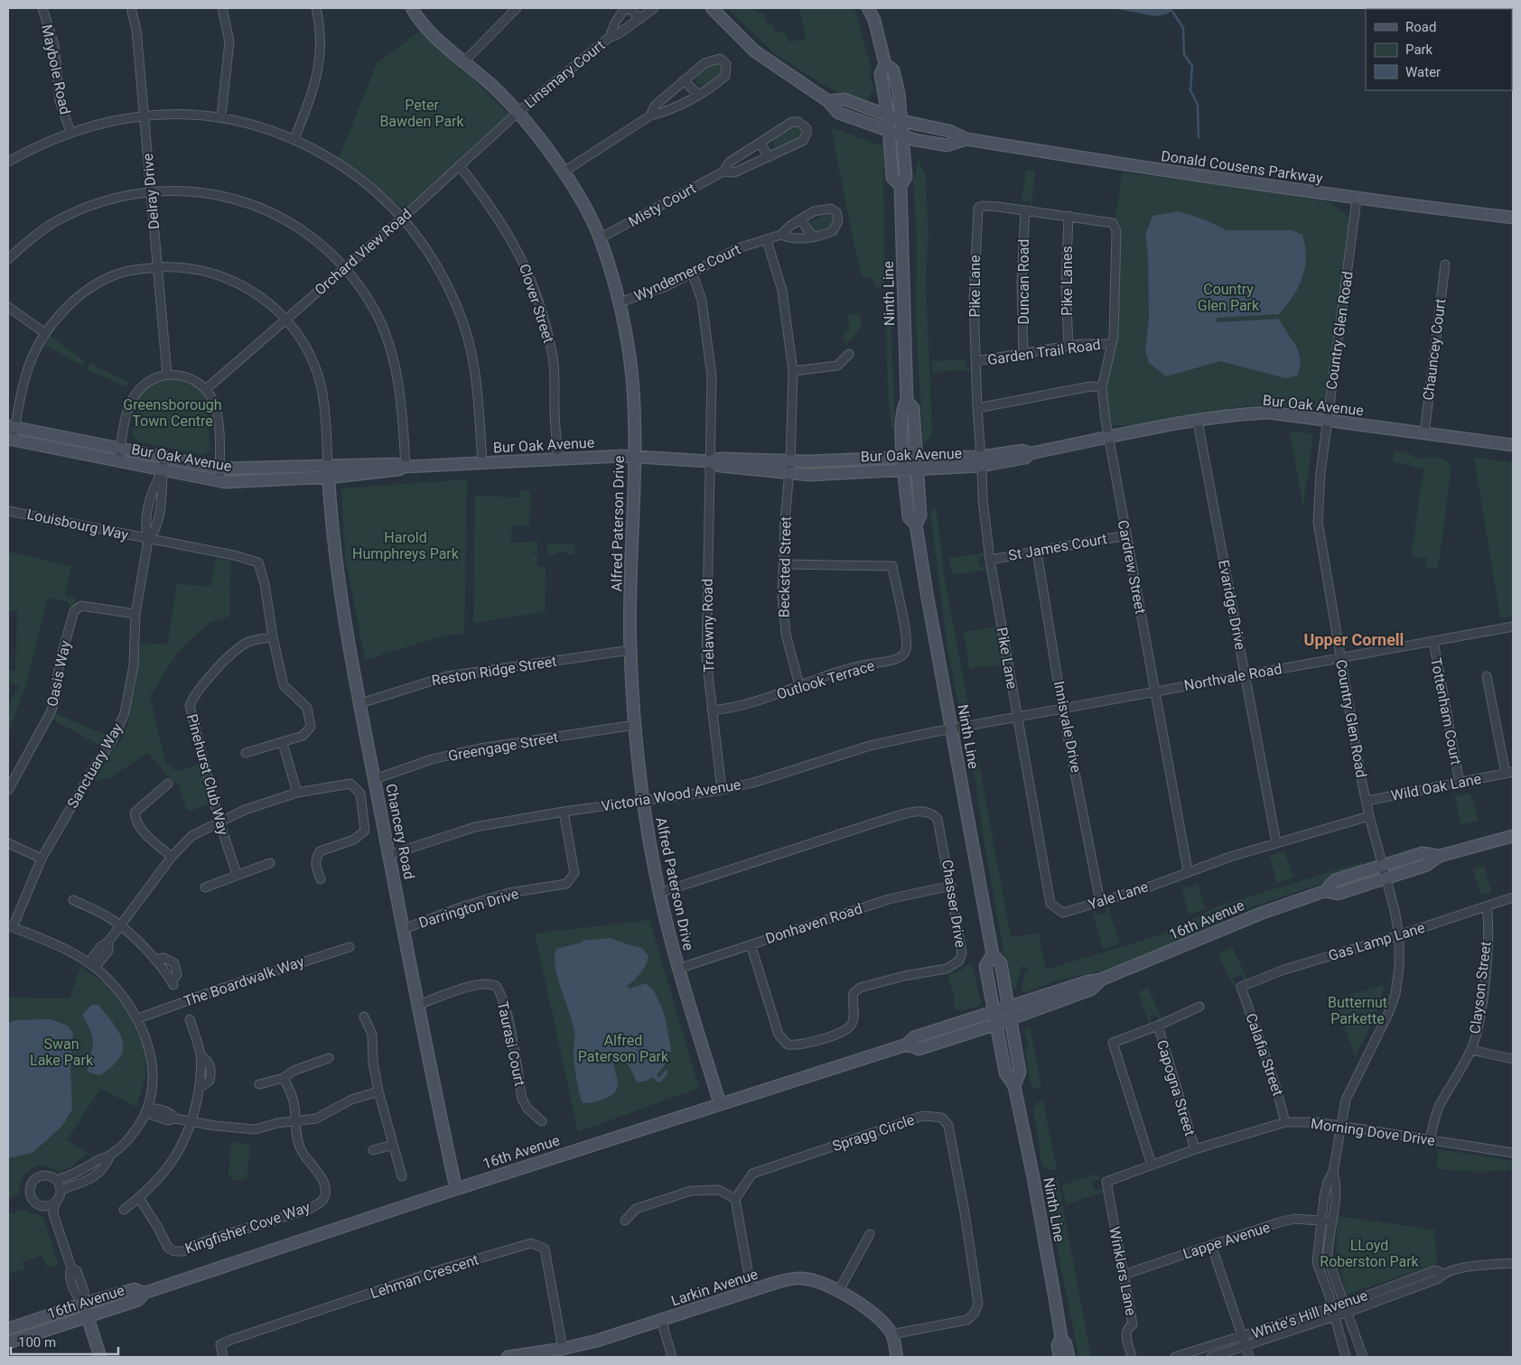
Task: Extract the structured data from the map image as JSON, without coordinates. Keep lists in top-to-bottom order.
{
  "streets": {
    "main road": [
      "Donald Cousens Parkway",
      "Ninth Line",
      "Bur Oak Avenue",
      "Alfred Paterson Drive",
      "Chancery Road",
      "16th Avenue",
      "Larkin Avenue"
    ],
    "street": [
      "Maybole Road",
      "Linsmary Court",
      "Delray Drive",
      "Misty Court",
      "Orchard View Road",
      "Wyndemere Court",
      "Pike Lanes",
      "Duncan Road",
      "Pike Lane",
      "Clover Street",
      "Country Glen Road",
      "Chauncey Court",
      "Garden Trail Road",
      "Louisbourg Way",
      "St James Court",
      "Becksted Street",
      "Cardrew Street",
      "Evaridge Drive",
      "Trelawny Road",
      "Reston Ridge Street",
      "Oasis Way",
      "Northvale Road",
      "Outlook Terrace",
      "Tottenham Court",
      "Innisvale Drive",
      "Greengage Street",
      "Sanctuary Way",
      "Pinehurst Club Way",
      "Wild Oak Lane",
      "Victoria Wood Avenue",
      "Yale Lane",
      "Chasser Drive",
      "Darrington Drive",
      "Donhaven Road",
      "Gas Lamp Lane",
      "The Boardwalk Way",
      "Clayson Street",
      "Taurasi Court",
      "Calafia Street",
      "Capogna Street",
      "Morning Dove Drive",
      "Spragg Circle",
      "Kingfisher Cove Way",
      "Lappe Avenue",
      "Winklers Lane",
      "Lehman Crescent",
      "White's Hill Avenue"
    ]
  },
  "crossings": [
    ["Linsmary Court", "Orchard View Road"],
    ["Linsmary Court", "Alfred Paterson Drive"],
    ["Donald Cousens Parkway", "Ninth Line"],
    ["Donald Cousens Parkway", "Country Glen Road"],
    ["Misty Court", "Alfred Paterson Drive"],
    ["Orchard View Road", "Clover Street"],
    ["Orchard View Road", "Alfred Paterson Drive"],
    ["Wyndemere Court", "Alfred Paterson Drive"],
    ["Wyndemere Court", "Trelawny Road"],
    ["Pike Lanes", "Pike Lane"],
    ["Pike Lanes", "Garden Trail Road"],
    ["Duncan Road", "Pike Lane"],
    ["Duncan Road", "Garden Trail Road"],
    ["Pike Lane", "Garden Trail Road"],
    ["Pike Lane", "Bur Oak Avenue"],
    ["Pike Lane", "St James Court"],
    ["Pike Lane", "Northvale Road"],
    ["Pike Lane", "Yale Lane"],
    ["Ninth Line", "Bur Oak Avenue"],
    ["Ninth Line", "Northvale Road"],
    ["Ninth Line", "Victoria Wood Avenue"],
    ["Ninth Line", "16th Avenue"],
    ["Clover Street", "Bur Oak Avenue"],
    ["Country Glen Road", "Bur Oak Avenue"],
    ["Country Glen Road", "Northvale Road"],
    ["Country Glen Road", "Wild Oak Lane"],
    ["Country Glen Road", "Yale Lane"],
    ["Country Glen Road", "16th Avenue"],
    ["Country Glen Road", "Gas Lamp Lane"],
    ["Country Glen Road", "Morning Dove Drive"],
    ["Country Glen Road", "Lappe Avenue"],
    ["Country Glen Road", "White's Hill Avenue"],
    ["Chauncey Court", "Bur Oak Avenue"],
    ["Bur Oak Avenue", "Alfred Paterson Drive"],
    ["Bur Oak Avenue", "Becksted Street"],
    ["Bur Oak Avenue", "Cardrew Street"],
    ["Bur Oak Avenue", "Evaridge Drive"],
    ["Bur Oak Avenue", "Trelawny Road"],
    ["Bur Oak Avenue", "Sanctuary Way"],
    ["Bur Oak Avenue", "Chancery Road"],
    ["Alfred Paterson Drive", "Reston Ridge Street"],
    ["Alfred Paterson Drive", "Greengage Street"],
    ["Alfred Paterson Drive", "Victoria Wood Avenue"],
    ["Alfred Paterson Drive", "Chasser Drive"],
    ["Alfred Paterson Drive", "16th Avenue"],
    ["Alfred Paterson Drive", "Donhaven Road"],
    ["Louisbourg Way", "Sanctuary Way"],
    ["Louisbourg Way", "Pinehurst Club Way"],
    ["St James Court", "Cardrew Street"],
    ["St James Court", "Innisvale Drive"],
    ["Becksted Street", "Outlook Terrace"],
    ["Cardrew Street", "Northvale Road"],
    ["Cardrew Street", "Yale Lane"],
    ["Evaridge Drive", "Northvale Road"],
    ["Evaridge Drive", "Yale Lane"],
    ["Trelawny Road", "Outlook Terrace"],
    ["Trelawny Road", "Victoria Wood Avenue"],
    ["Reston Ridge Street", "Chancery Road"],
    ["Oasis Way", "Sanctuary Way"],
    ["Northvale Road", "Tottenham Court"],
    ["Northvale Road", "Innisvale Drive"],
    ["Northvale Road", "Victoria Wood Avenue"],
    ["Northvale Road", "Yale Lane"],
    ["Tottenham Court", "Wild Oak Lane"],
    ["Innisvale Drive", "Yale Lane"],
    ["Greengage Street", "Chancery Road"],
    ["Victoria Wood Avenue", "Chancery Road"],
    ["Victoria Wood Avenue", "Darrington Drive"],
    ["Chancery Road", "Darrington Drive"],
    ["Chancery Road", "16th Avenue"],
    ["Chancery Road", "Taurasi Court"],
    ["Chasser Drive", "Donhaven Road"],
    ["Gas Lamp Lane", "Clayson Street"],
    ["Gas Lamp Lane", "Calafia Street"],
    ["Clayson Street", "Morning Dove Drive"],
    ["Calafia Street", "Morning Dove Drive"],
    ["Capogna Street", "Morning Dove Drive"],
    ["Morning Dove Drive", "Winklers Lane"],
    ["Spragg Circle", "Larkin Avenue"],
    ["Lappe Avenue", "Winklers Lane"],
    ["Lehman Crescent", "Larkin Avenue"]
  ],
  "districts": ["Upper Cornell"],
  "parks": [
    "Peter Bawden Park",
    "Country Glen Park",
    "Greensborough Town Centre",
    "Harold Humphreys Park",
    "Butternut Parkette",
    "Alfred Paterson Park",
    "Swan Lake Park",
    "LLoyd Roberston Park"
  ],
  "legend": ["Road", "Park", "Water"],
  "scale_bar": "100 m"
}
